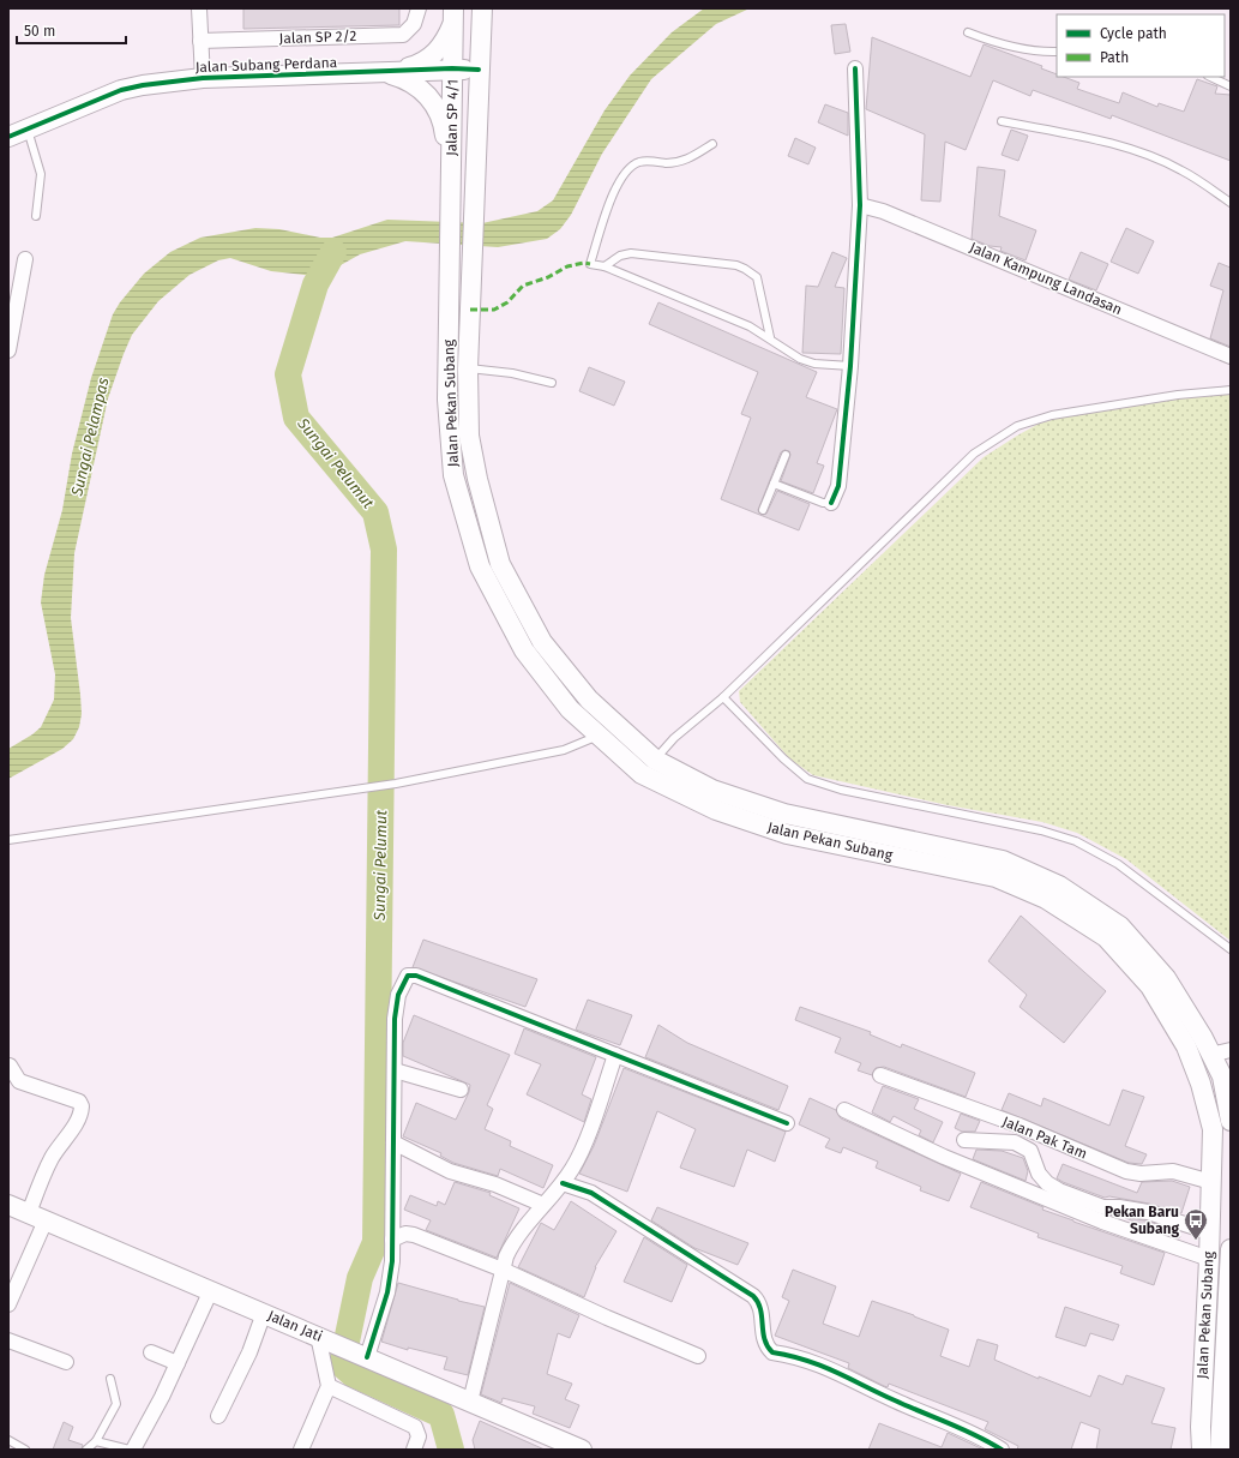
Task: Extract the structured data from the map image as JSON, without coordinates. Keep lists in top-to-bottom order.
{
  "streets": {
    "main road": [
      "Jalan Subang Perdana",
      "Jalan SP 4/1",
      "Jalan Pekan Subang",
      "Jalan Jati"
    ],
    "street": ["Jalan SP 2/2", "Jalan Kampung Landasan", "Jalan Pak Tam"]
  },
  "crossings": [
    ["Jalan Subang Perdana", "Jalan SP 4/1"],
    ["Jalan SP 4/1", "Jalan Pekan Subang"],
    ["Jalan Pekan Subang", "Jalan Pak Tam"]
  ],
  "water": ["Sungai Pelampas", "Sungai Pelumut"],
  "places": {
    "bus stop": ["Pekan Baru Subang"]
  },
  "legend": ["Cycle path", "Path"],
  "scale_bar": "50 m"
}
